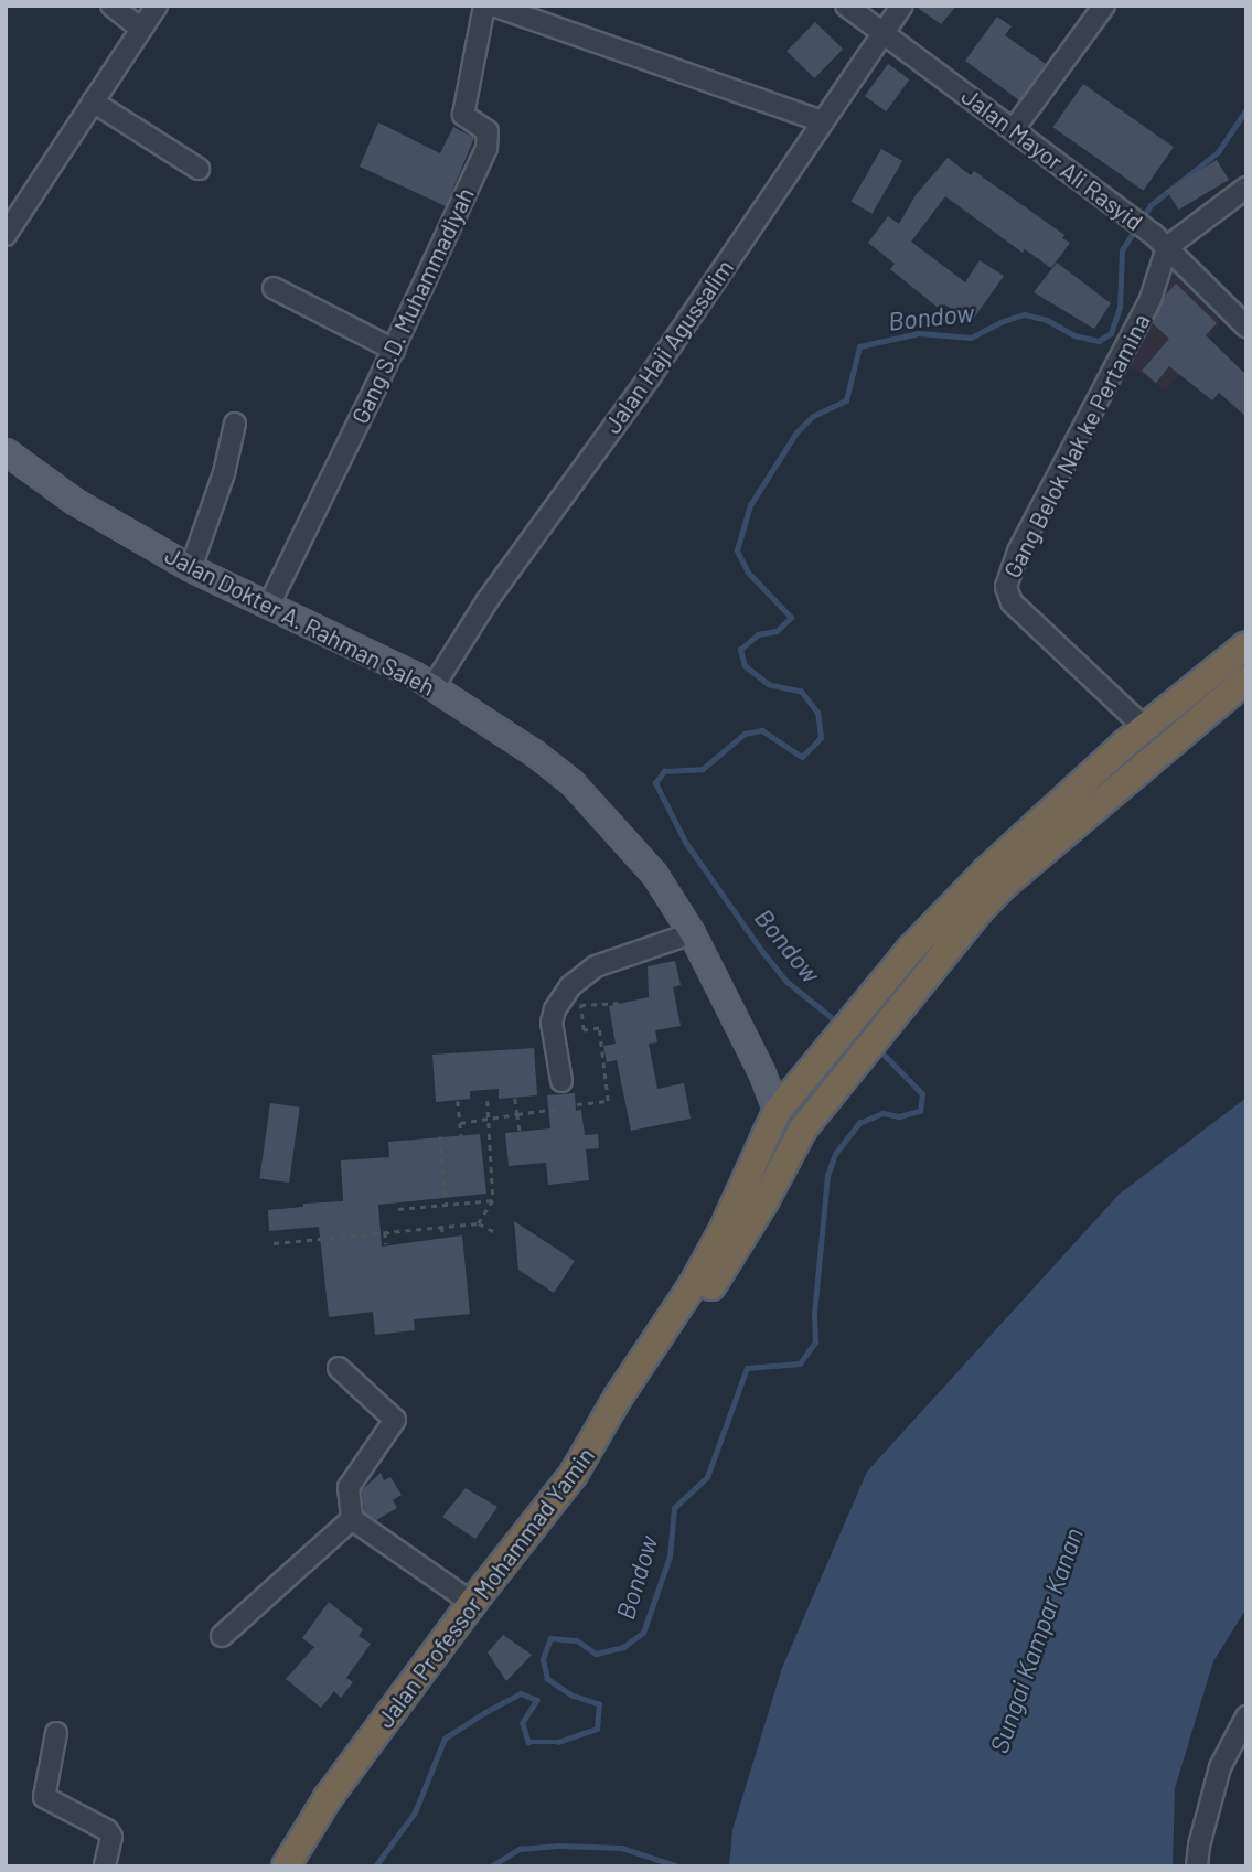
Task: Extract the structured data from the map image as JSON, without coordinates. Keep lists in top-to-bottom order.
{
  "streets": {
    "highway": ["Jalan Professor Mohammad Yamin"],
    "main road": ["Jalan Dokter A. Rahman Saleh"],
    "street": [
      "Jalan Mayor Ali Rasyid",
      "Gang S.D. Muhammadiyah",
      "Jalan Haji Agussalim",
      "Gang Belok Nak ke Pertamina"
    ]
  },
  "crossings": [
    ["Jalan Mayor Ali Rasyid", "Jalan Haji Agussalim"],
    ["Jalan Mayor Ali Rasyid", "Gang Belok Nak ke Pertamina"],
    ["Gang S.D. Muhammadiyah", "Jalan Dokter A. Rahman Saleh"],
    ["Jalan Haji Agussalim", "Jalan Dokter A. Rahman Saleh"],
    ["Gang Belok Nak ke Pertamina", "Jalan Professor Mohammad Yamin"],
    ["Jalan Dokter A. Rahman Saleh", "Jalan Professor Mohammad Yamin"]
  ],
  "water": ["Bondow", "Sungai Kampar Kanan"]
}
